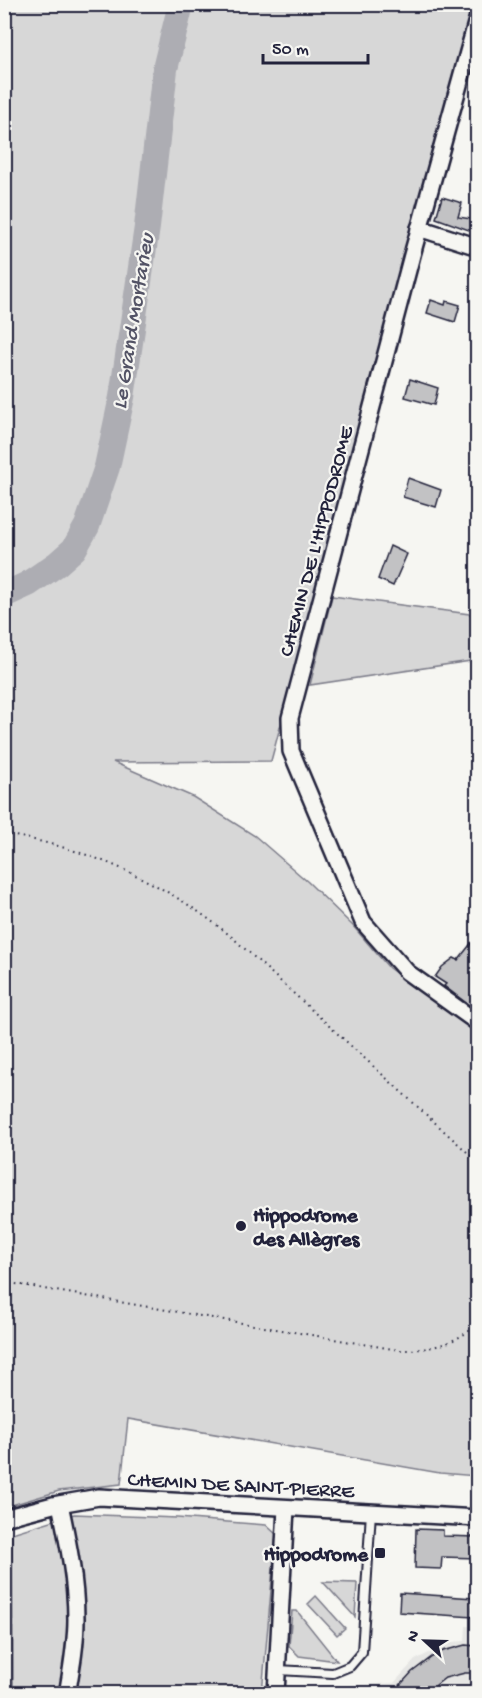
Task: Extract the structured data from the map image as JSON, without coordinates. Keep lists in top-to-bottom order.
{
  "streets": {
    "street": ["CHEMIN DE L'HIPPODROME", "CHEMIN DE SAINT-PIERRE"]
  },
  "water": ["Le Grand Mortarieu"],
  "places": {
    "other": ["Hippodrome des Allègres"],
    "transit": ["Hippodrome"]
  },
  "scale_bar": "50 m",
  "north": "left"
}
